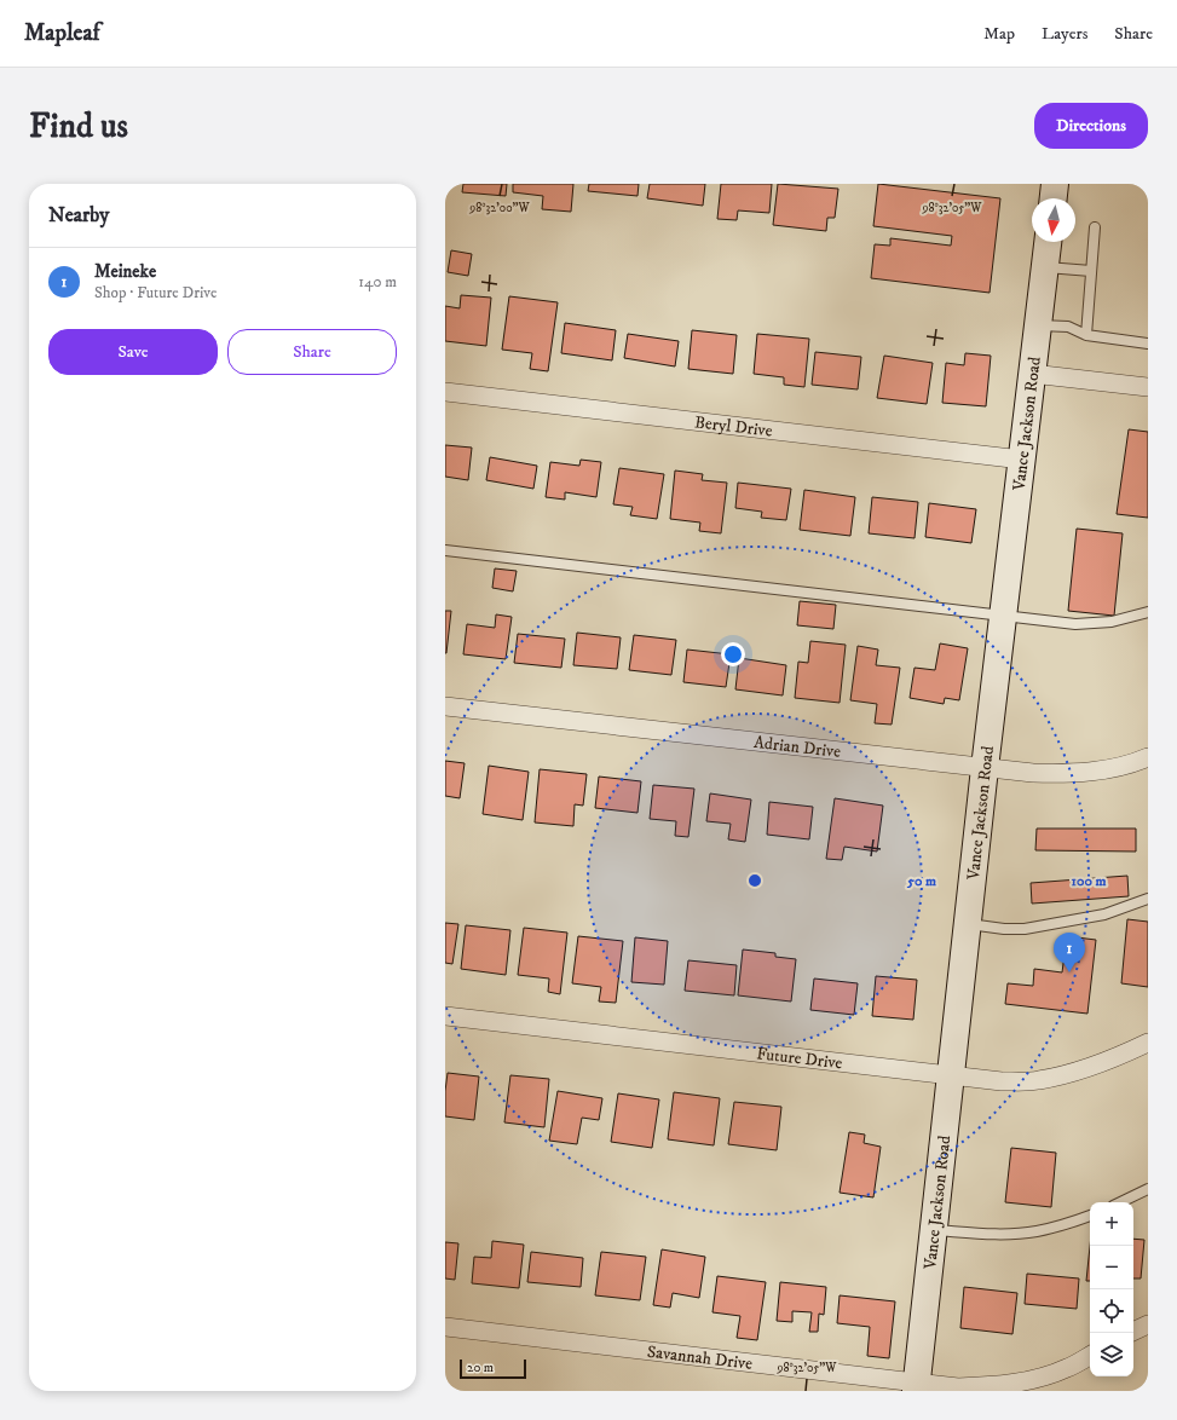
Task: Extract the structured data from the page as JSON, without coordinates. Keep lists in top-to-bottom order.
{
  "streets": {
    "main road": ["Vance Jackson Road"],
    "street": [
      "Beryl Drive",
      "Adrian Drive",
      "Future Drive",
      "Savannah Drive"
    ]
  },
  "crossings": [
    ["Vance Jackson Road", "Beryl Drive"],
    ["Vance Jackson Road", "Adrian Drive"],
    ["Vance Jackson Road", "Future Drive"],
    ["Vance Jackson Road", "Savannah Drive"]
  ],
  "scale_bar": "20 m",
  "north": "bottom",
  "page": {
    "header": "Mapleaf",
    "nav": ["Map", "Layers", "Share"],
    "buttons": [
      "Directions",
      ["Save", "Share"]
    ],
    "title": "Find us",
    "heading": "Nearby",
    "list": [
      {
        "mark": "1",
        "name": "Meineke",
        "note": "Shop · Future Drive",
        "value": "140 m"
      }
    ],
    "pins": "1",
    "map_buttons": ["+", "−"],
    "scale": "20 m"
  },
  "coordinates": ["98°32'00\"W", "98°32'05\"W"],
  "rings": ["50 m", "100 m"]
}
